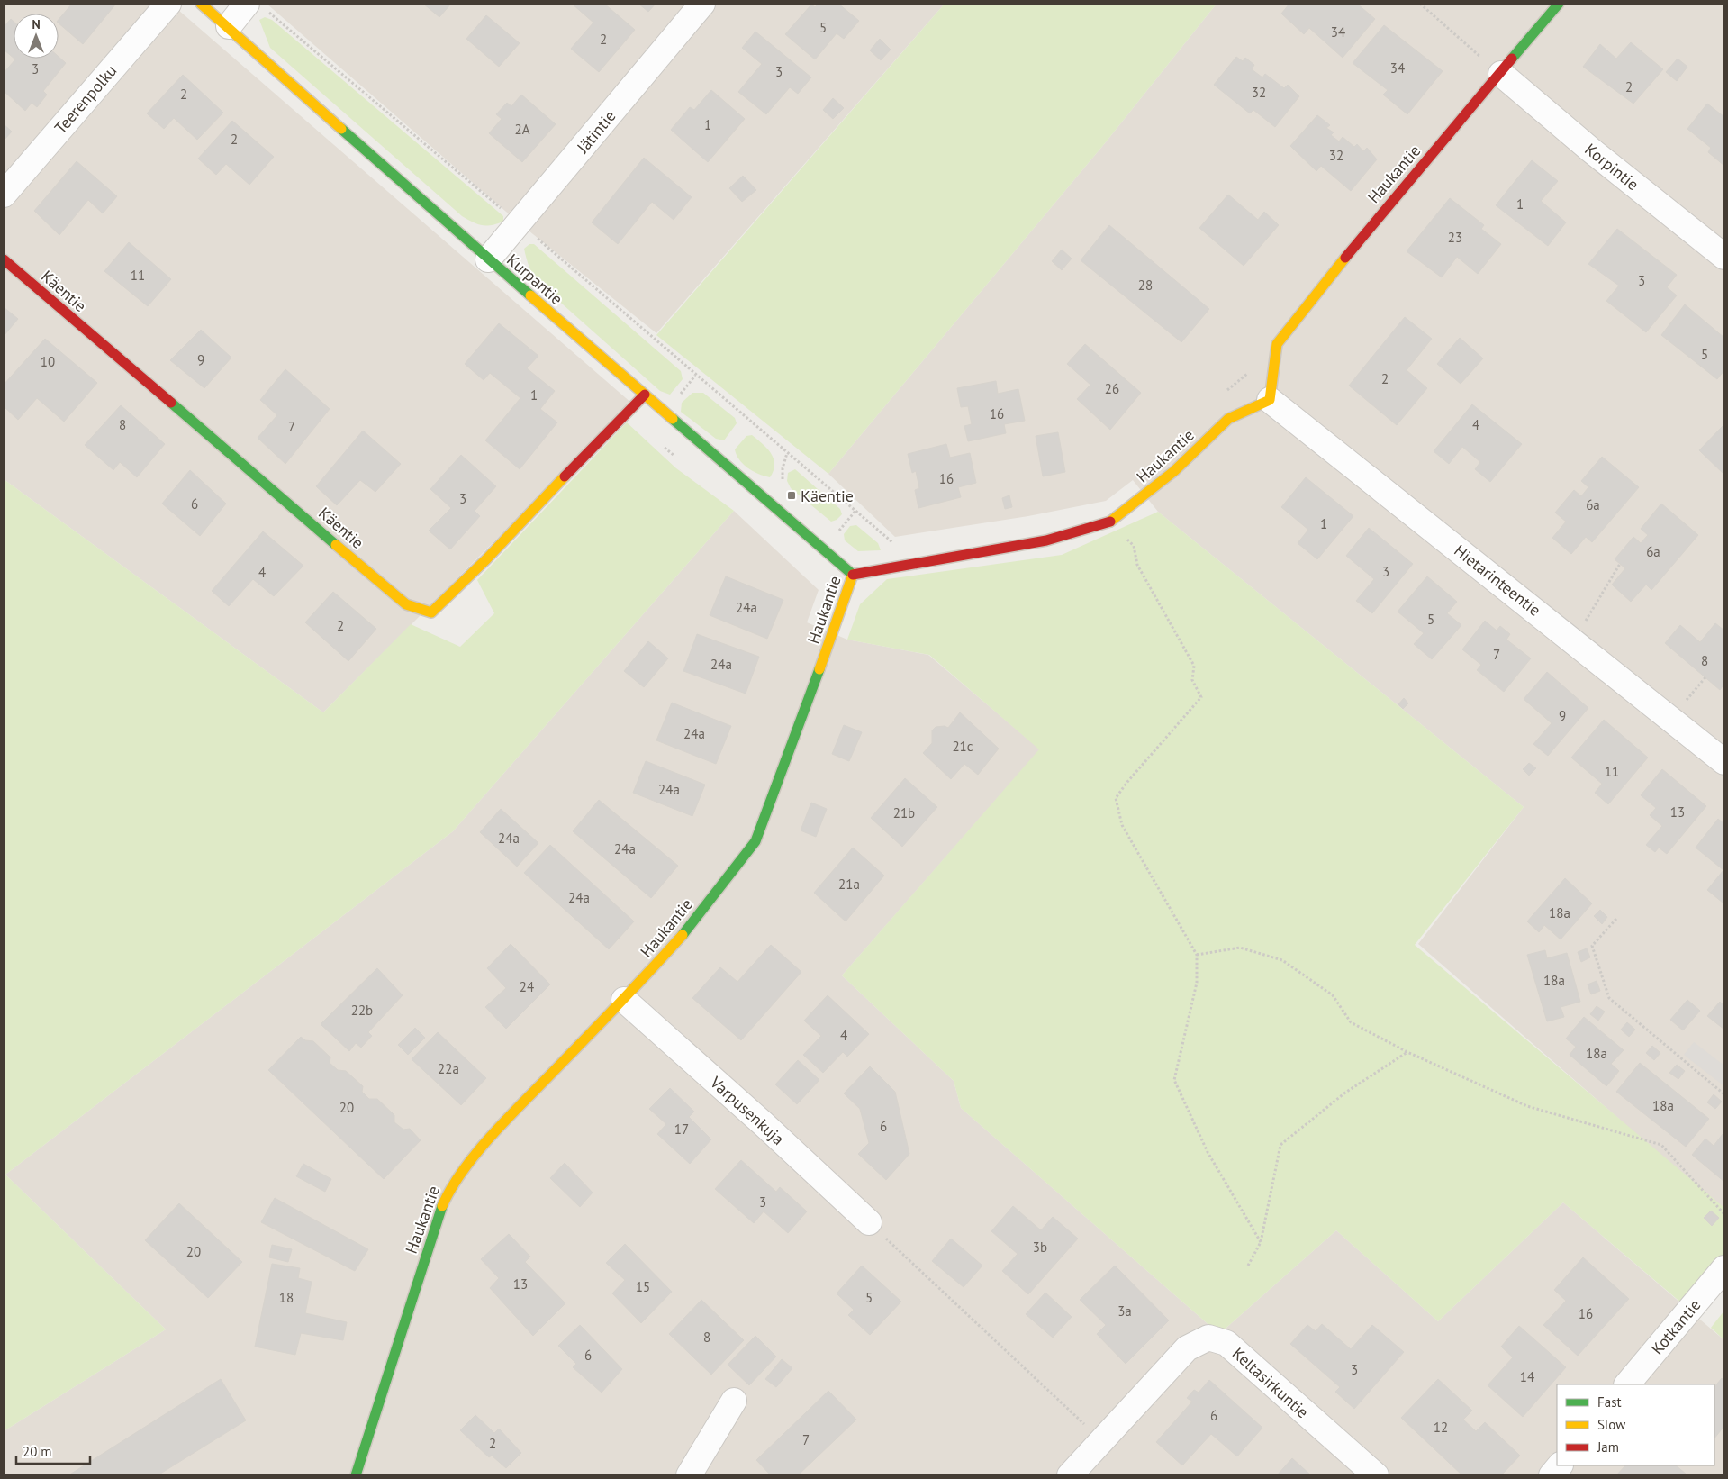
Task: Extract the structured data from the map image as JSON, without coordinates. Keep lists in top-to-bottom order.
{
  "streets": {
    "street": [
      "Teerenpolku",
      "Jätintie",
      "Korpintie",
      "Haukantie",
      "Kurpantie",
      "Käentie",
      "Hietarinteentie",
      "Varpusenkuja",
      "Kotkantie",
      "Keltasirkuntie"
    ]
  },
  "crossings": [
    ["Jätintie", "Kurpantie"],
    ["Korpintie", "Haukantie"],
    ["Haukantie", "Kurpantie"],
    ["Haukantie", "Hietarinteentie"],
    ["Haukantie", "Varpusenkuja"],
    ["Kurpantie", "Käentie"]
  ],
  "places": {
    "transit": ["Käentie"]
  },
  "house_numbers": [
    "5",
    "34",
    "2",
    "34",
    "3",
    "3",
    "2",
    "32",
    "2",
    "1",
    "2A",
    "2",
    "32",
    "1",
    "23",
    "11",
    "3",
    "28",
    "5",
    "9",
    "10",
    "2",
    "26",
    "1",
    "16",
    "8",
    "4",
    "7",
    "16",
    "3",
    "6",
    "6a",
    "1",
    "6a",
    "3",
    "4",
    "24a",
    "5",
    "2",
    "7",
    "8",
    "24a",
    "9",
    "24a",
    "21c",
    "11",
    "24a",
    "13",
    "21b",
    "24a",
    "24a",
    "21a",
    "24a",
    "18a",
    "18a",
    "24",
    "22b",
    "4",
    "18a",
    "22a",
    "18a",
    "20",
    "6",
    "17",
    "3",
    "3b",
    "20",
    "13",
    "15",
    "18",
    "5",
    "3a",
    "16",
    "8",
    "6",
    "3",
    "14",
    "6",
    "12",
    "7",
    "2"
  ],
  "legend": ["Fast", "Slow", "Jam"],
  "scale_bar": "20 m",
  "north": "top"
}
